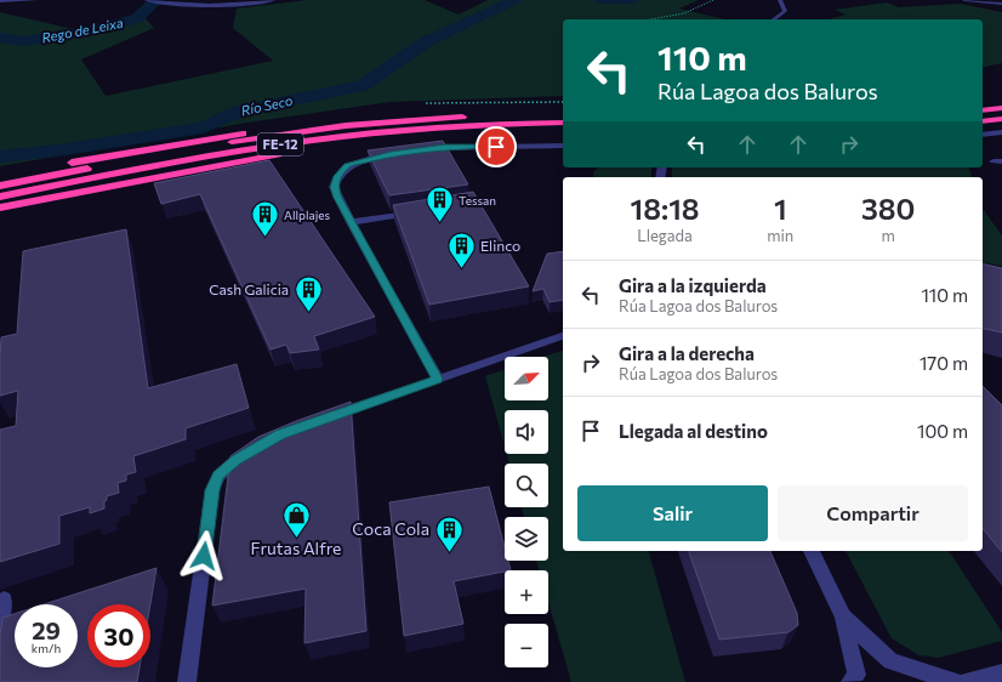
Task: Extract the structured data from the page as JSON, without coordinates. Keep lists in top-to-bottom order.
{
  "streets": {
    "highway": ["FE-12"]
  },
  "water": ["Rego de Leixa", "Río Seco"],
  "places": {
    "building": [
      "Tessan",
      "Allplajes",
      "Elinco",
      "Cash Galicia",
      "Coca Cola"
    ],
    "shop": ["Frutas Alfre"]
  },
  "north": "top right",
  "page": {
    "turn": ["110 m", "Rúa Lagoa dos Baluros"],
    "eta": [
      "18:18",
      "Llegada",
      "1",
      "min",
      "380",
      "m"
    ],
    "list": [
      {
        "name": "Gira a la izquierda",
        "note": "Rúa Lagoa dos Baluros",
        "value": "110 m"
      },
      {
        "name": "Gira a la derecha",
        "note": "Rúa Lagoa dos Baluros",
        "value": "170 m"
      },
      {
        "name": "Llegada al destino",
        "value": "100 m"
      }
    ],
    "map_buttons": ["+", "−"],
    "buttons": ["Salir", "Compartir"],
    "speed": "29 km/h",
    "limit": "30"
  }
}
